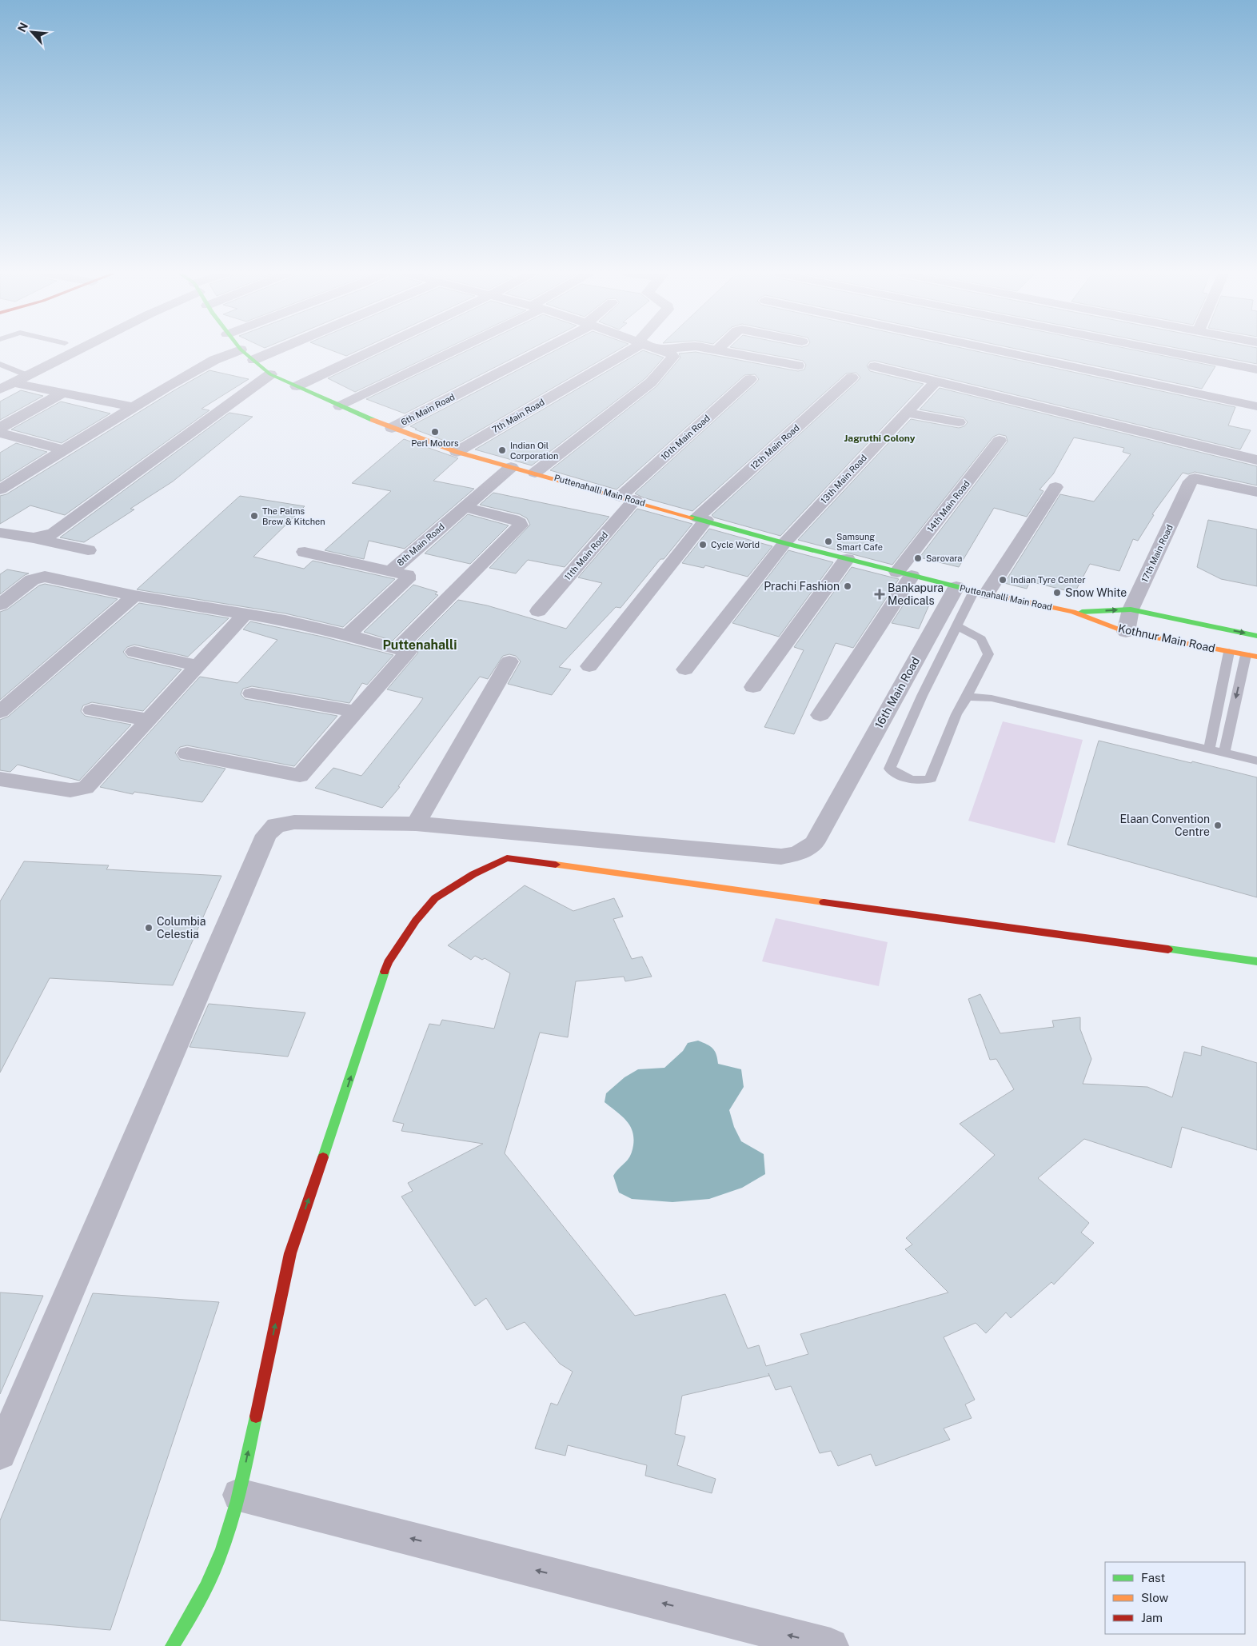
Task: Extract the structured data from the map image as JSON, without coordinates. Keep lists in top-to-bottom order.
{
  "streets": {
    "main road": ["Puttenahalli Main Road", "Kothnur Main Road"],
    "street": [
      "6th Main Road",
      "7th Main Road",
      "10th Main Road",
      "12th Main Road",
      "13th Main Road",
      "14th Main Road",
      "8th Main Road",
      "17th Main Road",
      "11th Main Road",
      "16th Main Road"
    ]
  },
  "crossings": [
    ["6th Main Road", "Puttenahalli Main Road"],
    ["7th Main Road", "Puttenahalli Main Road"],
    ["10th Main Road", "Puttenahalli Main Road"],
    ["10th Main Road", "11th Main Road"],
    ["12th Main Road", "Puttenahalli Main Road"],
    ["13th Main Road", "Puttenahalli Main Road"],
    ["Puttenahalli Main Road", "14th Main Road"],
    ["Puttenahalli Main Road", "8th Main Road"],
    ["Puttenahalli Main Road", "11th Main Road"],
    ["Puttenahalli Main Road", "Kothnur Main Road"],
    ["Puttenahalli Main Road", "16th Main Road"],
    ["17th Main Road", "Kothnur Main Road"]
  ],
  "districts": ["Jagruthi Colony", "Puttenahalli"],
  "places": {
    "other": [
      "Perl Motors",
      "Indian Oil Corporation",
      "The Palms Brew & Kitchen",
      "Samsung Smart Cafe",
      "Cycle World",
      "Sarovara",
      "Indian Tyre Center",
      "Prachi Fashion",
      "Snow White",
      "Elaan Convention Centre",
      "Columbia Celestia"
    ],
    "health": ["Bankapura Medicals"]
  },
  "legend": ["Fast", "Slow", "Jam"],
  "north": "top left"
}
